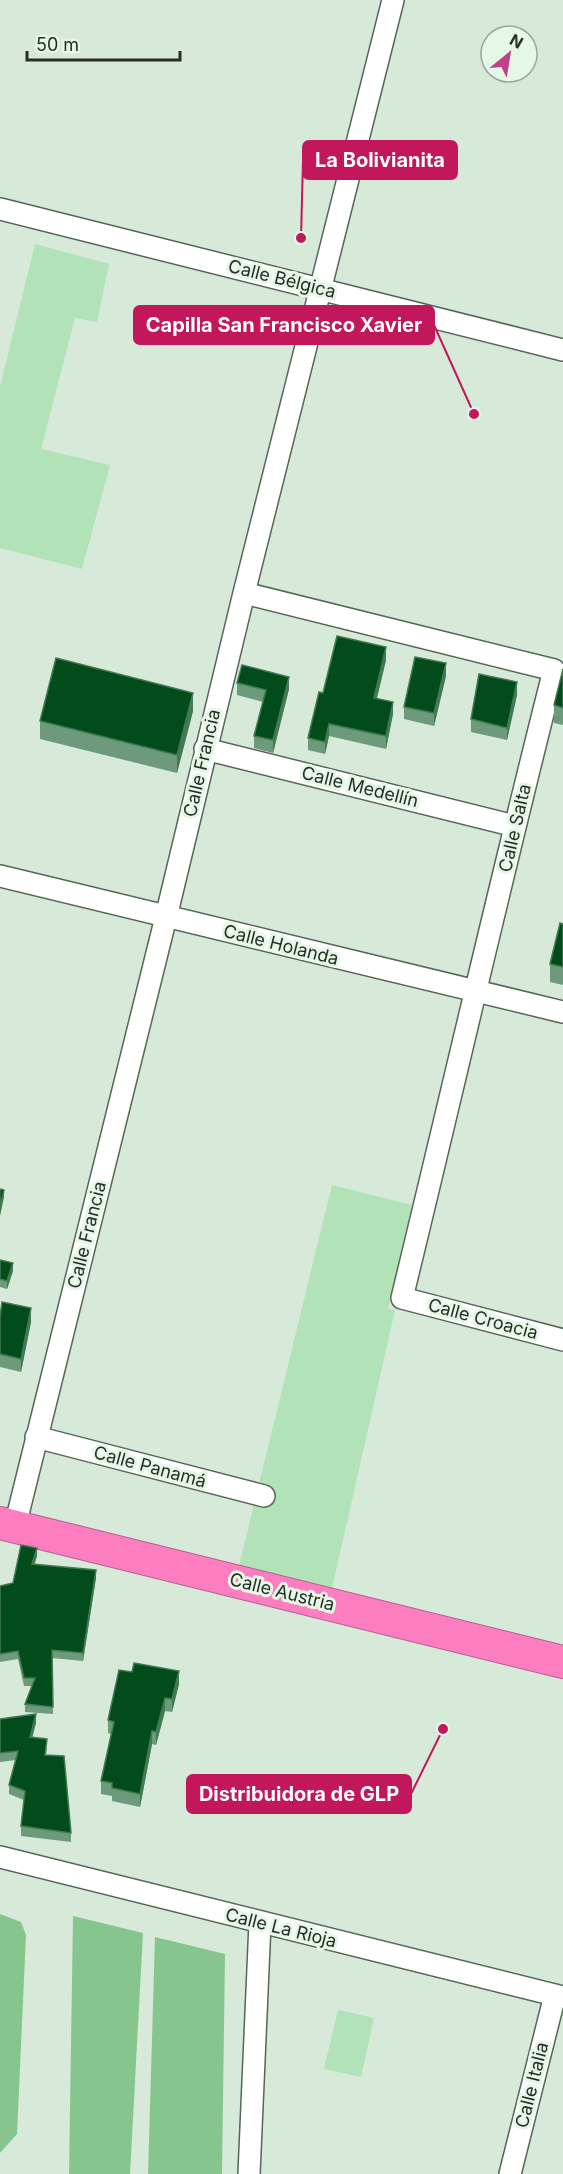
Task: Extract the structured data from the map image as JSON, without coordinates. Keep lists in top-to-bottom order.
{
  "streets": {
    "highway": ["Calle Austria"],
    "street": [
      "Calle Bélgica",
      "Calle Francia",
      "Calle Medellín",
      "Calle Salta",
      "Calle Holanda",
      "Calle Croacia",
      "Calle Panamá",
      "Calle La Rioja",
      "Calle Italia"
    ]
  },
  "crossings": [
    ["Calle Bélgica", "Calle Francia"],
    ["Calle Francia", "Calle Medellín"],
    ["Calle Francia", "Calle Salta"],
    ["Calle Francia", "Calle Holanda"],
    ["Calle Francia", "Calle Panamá"],
    ["Calle Francia", "Calle Austria"],
    ["Calle Medellín", "Calle Salta"],
    ["Calle Salta", "Calle Holanda"],
    ["Calle Salta", "Calle Croacia"],
    ["Calle La Rioja", "Calle Italia"]
  ],
  "places": ["La Bolivianita", "Capilla San Francisco Xavier", "Distribuidora de GLP"],
  "scale_bar": "50 m",
  "north": "top right"
}
